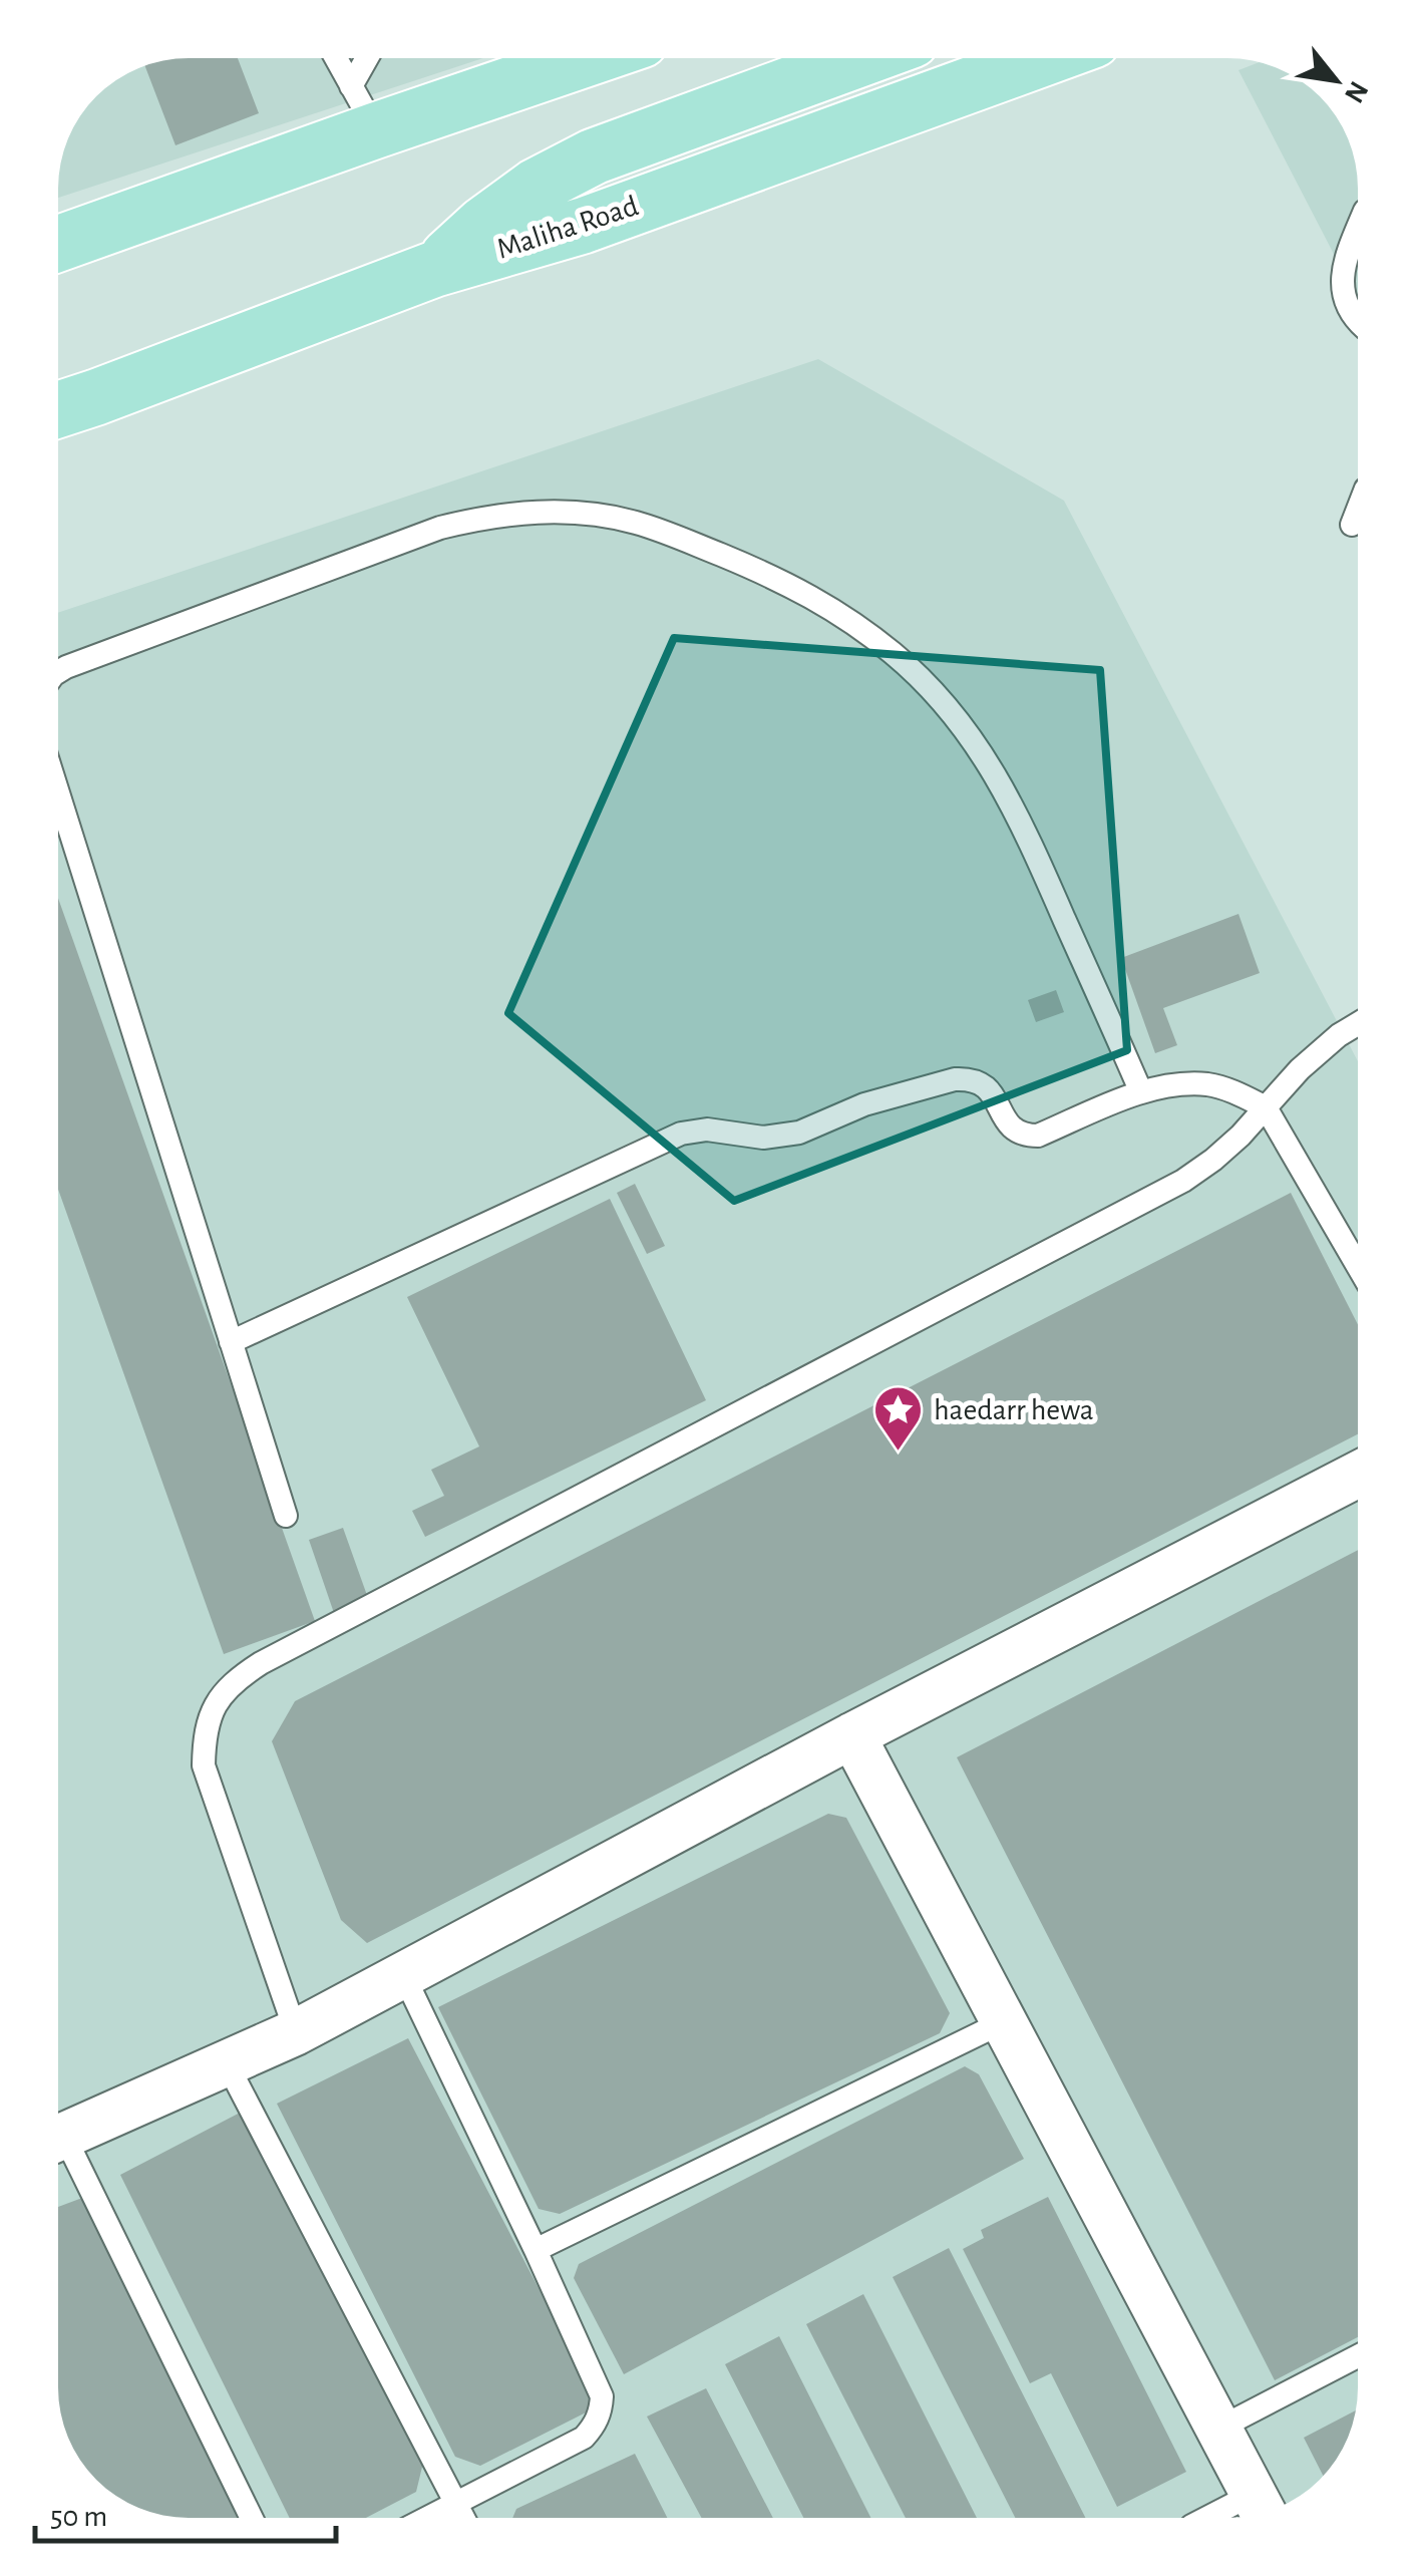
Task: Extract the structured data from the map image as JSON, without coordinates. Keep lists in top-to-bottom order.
{
  "streets": {
    "main road": ["Maliha Road"]
  },
  "places": {
    "place": ["haedarr hewa"]
  },
  "scale_bar": "50 m",
  "north": "bottom right"
}
